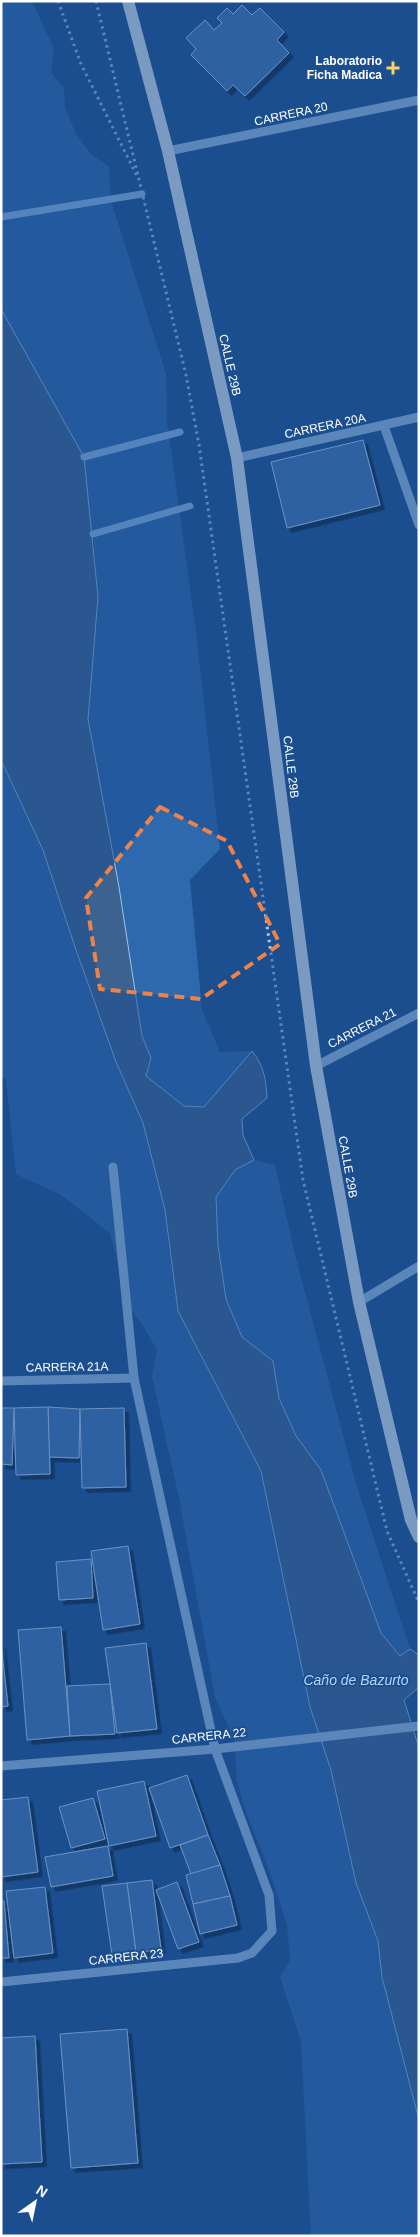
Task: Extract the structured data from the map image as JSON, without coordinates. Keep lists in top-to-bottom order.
{
  "streets": {
    "main road": ["CALLE 29B"],
    "street": [
      "CARRERA 20",
      "CARRERA 20A",
      "CARRERA 21",
      "CARRERA 21A",
      "CARRERA 22",
      "CARRERA 23"
    ]
  },
  "crossings": [
    ["CARRERA 20", "CALLE 29B"],
    ["CALLE 29B", "CARRERA 20A"],
    ["CALLE 29B", "CARRERA 21"],
    ["CARRERA 22", "CARRERA 23"]
  ],
  "water": ["Caño de Bazurto"],
  "places": {
    "health": ["Laboratorio Ficha Madica"]
  },
  "north": "top right"
}
